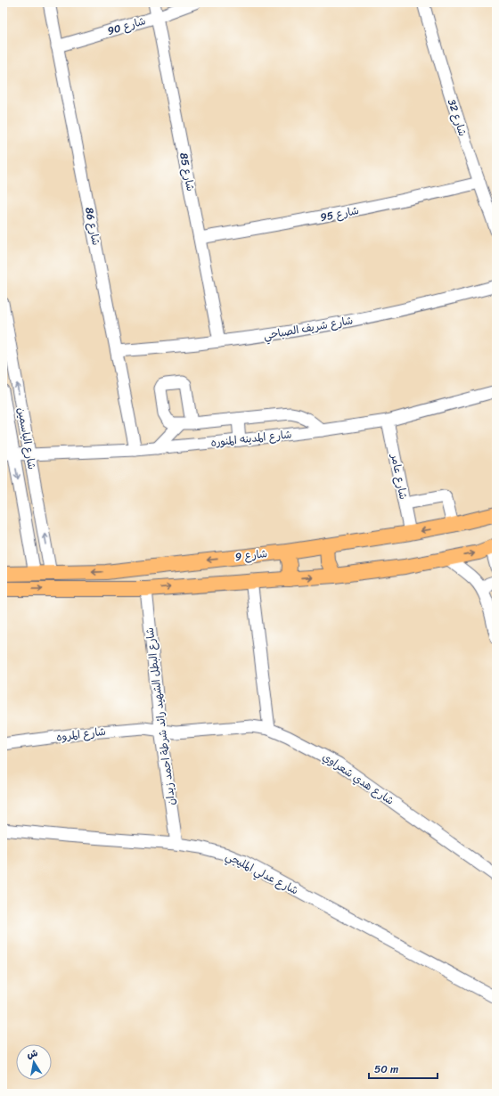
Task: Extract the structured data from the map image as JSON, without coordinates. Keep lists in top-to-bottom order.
{
  "streets": {
    "main road": ["شارع 9"],
    "street": [
      "شارع 90",
      "شارع 32",
      "شارع 85",
      "شارع 95",
      "شارع 86",
      "شارع شريف الصباحي",
      "شارع الياسمين",
      "شارع المدينه المنوره",
      "شارع عامر",
      "شارع البطل الشهيد رائد شرطة احمد زيدان",
      "شارع المروه",
      "شارع هدي شعراوي",
      "شارع عدلي المليجي"
    ]
  },
  "crossings": [
    ["شارع 90", "شارع 85"],
    ["شارع 90", "شارع 86"],
    ["شارع 32", "شارع 95"],
    ["شارع 85", "شارع 95"],
    ["شارع 85", "شارع شريف الصباحي"],
    ["شارع 86", "شارع شريف الصباحي"],
    ["شارع 86", "شارع المدينه المنوره"],
    ["شارع الياسمين", "شارع المدينه المنوره"],
    ["شارع الياسمين", "شارع 9"],
    ["شارع المدينه المنوره", "شارع عامر"],
    ["شارع عامر", "شارع 9"],
    ["شارع البطل الشهيد رائد شرطة احمد زيدان", "شارع المروه"],
    ["شارع البطل الشهيد رائد شرطة احمد زيدان", "شارع هدي شعراوي"],
    ["شارع البطل الشهيد رائد شرطة احمد زيدان", "شارع عدلي المليجي"],
    ["شارع المروه", "شارع هدي شعراوي"]
  ],
  "scale_bar": "50 m",
  "north": "top"
}
